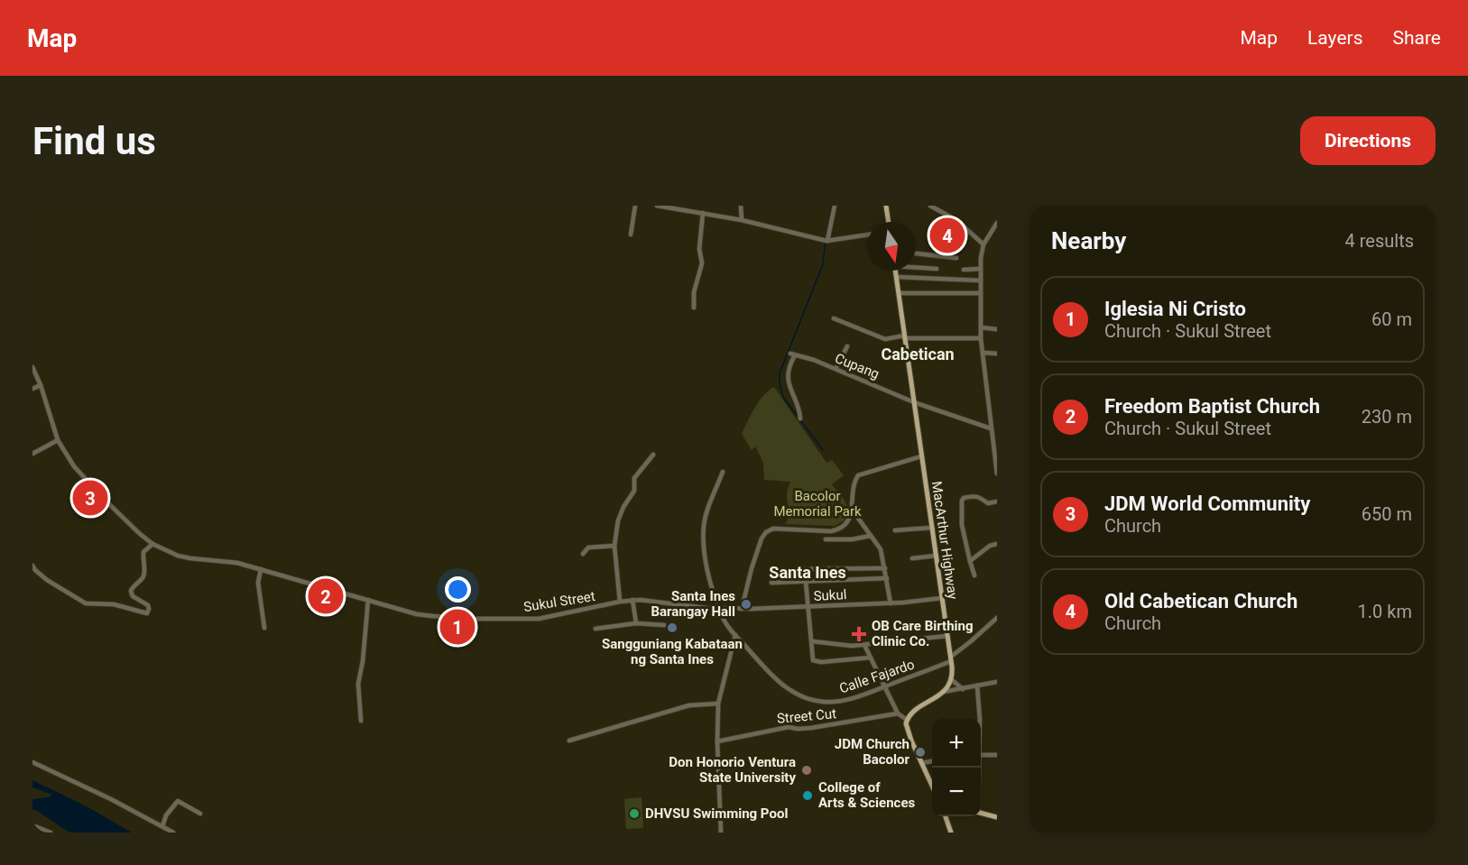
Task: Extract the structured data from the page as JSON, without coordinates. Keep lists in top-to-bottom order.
{
  "streets": {
    "main road": ["MacArthur Highway"],
    "street": [
      "Cupang",
      "Sukul",
      "Sukul Street",
      "Calle Fajardo",
      "Street Cut"
    ]
  },
  "crossings": [
    ["Cupang", "MacArthur Highway"],
    ["MacArthur Highway", "Sukul"],
    ["MacArthur Highway", "Calle Fajardo"],
    ["Sukul", "Sukul Street"],
    ["Sukul", "Calle Fajardo"],
    ["Sukul Street", "Calle Fajardo"]
  ],
  "districts": ["Cabetican", "Santa Ines"],
  "parks": ["Bacolor Memorial Park"],
  "places": {
    "other": [
      "Santa Ines Barangay Hall",
      "Sangguniang Kabataan ng Santa Ines",
      "JDM Church Bacolor",
      "Don Honorio Ventura State University",
      "College of Arts & Sciences",
      "DHVSU Swimming Pool"
    ],
    "health": ["OB Care Birthing Clinic Co."]
  },
  "north": "bottom",
  "page": {
    "header": "Map",
    "nav": ["Map", "Layers", "Share"],
    "buttons": "Directions",
    "title": "Find us",
    "heading": ["Nearby", "4 results"],
    "pins": [
      "4",
      "3",
      "2",
      "1"
    ],
    "list": [
      {
        "mark": "1",
        "name": "Iglesia Ni Cristo",
        "note": "Church · Sukul Street",
        "value": "60 m"
      },
      {
        "mark": "2",
        "name": "Freedom Baptist Church",
        "note": "Church · Sukul Street",
        "value": "230 m"
      },
      {
        "mark": "3",
        "name": "JDM World Community",
        "note": "Church",
        "value": "650 m"
      },
      {
        "mark": "4",
        "name": "Old Cabetican Church",
        "note": "Church",
        "value": "1.0 km"
      }
    ],
    "map_buttons": ["+", "−"]
  }
}
